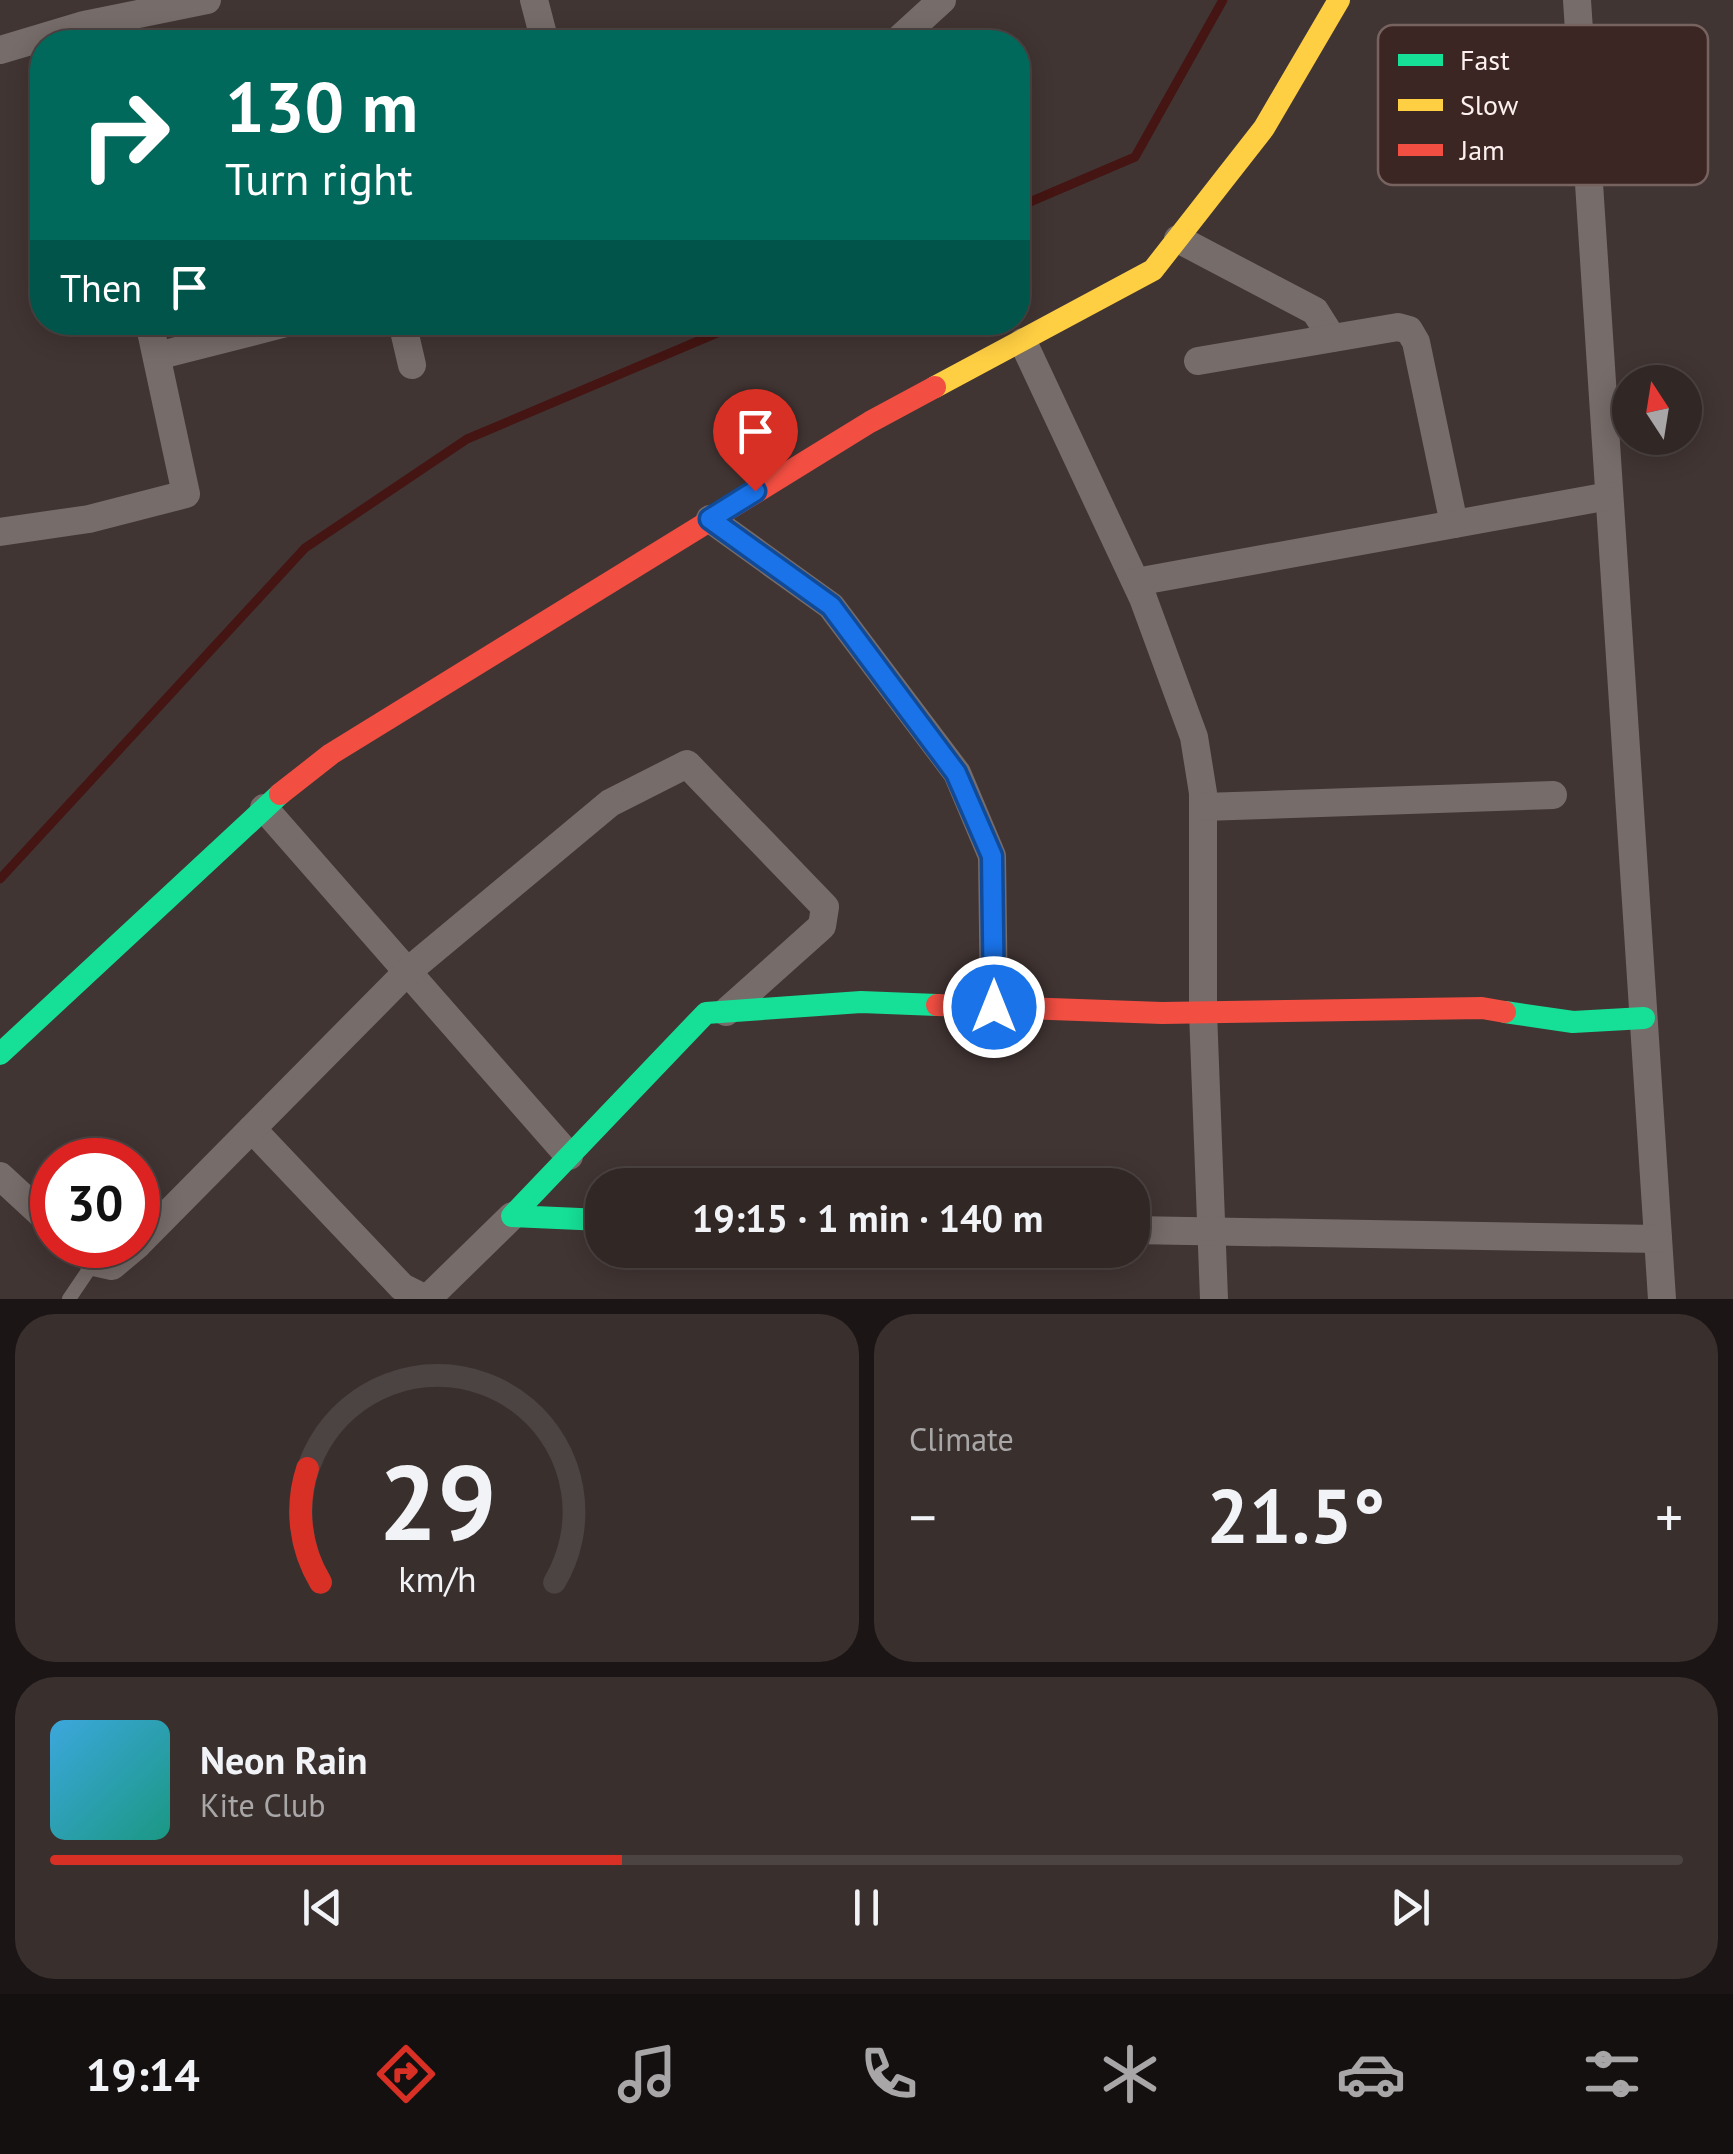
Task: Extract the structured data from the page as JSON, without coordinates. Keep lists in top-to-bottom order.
{
  "legend": ["Fast", "Slow", "Jam"],
  "north": "top",
  "page": {
    "turn": ["130 m", "Turn right"],
    "then": "Then",
    "limit": "30",
    "trip": "19:15 · 1 min · 140 m",
    "tile": "Climate",
    "heat": ["−", "21.5°", "+"],
    "song": ["Neon Rain", "Kite Club"],
    "tabs": "19:14",
    "gauge": ["29", "km/h"]
  }
}
